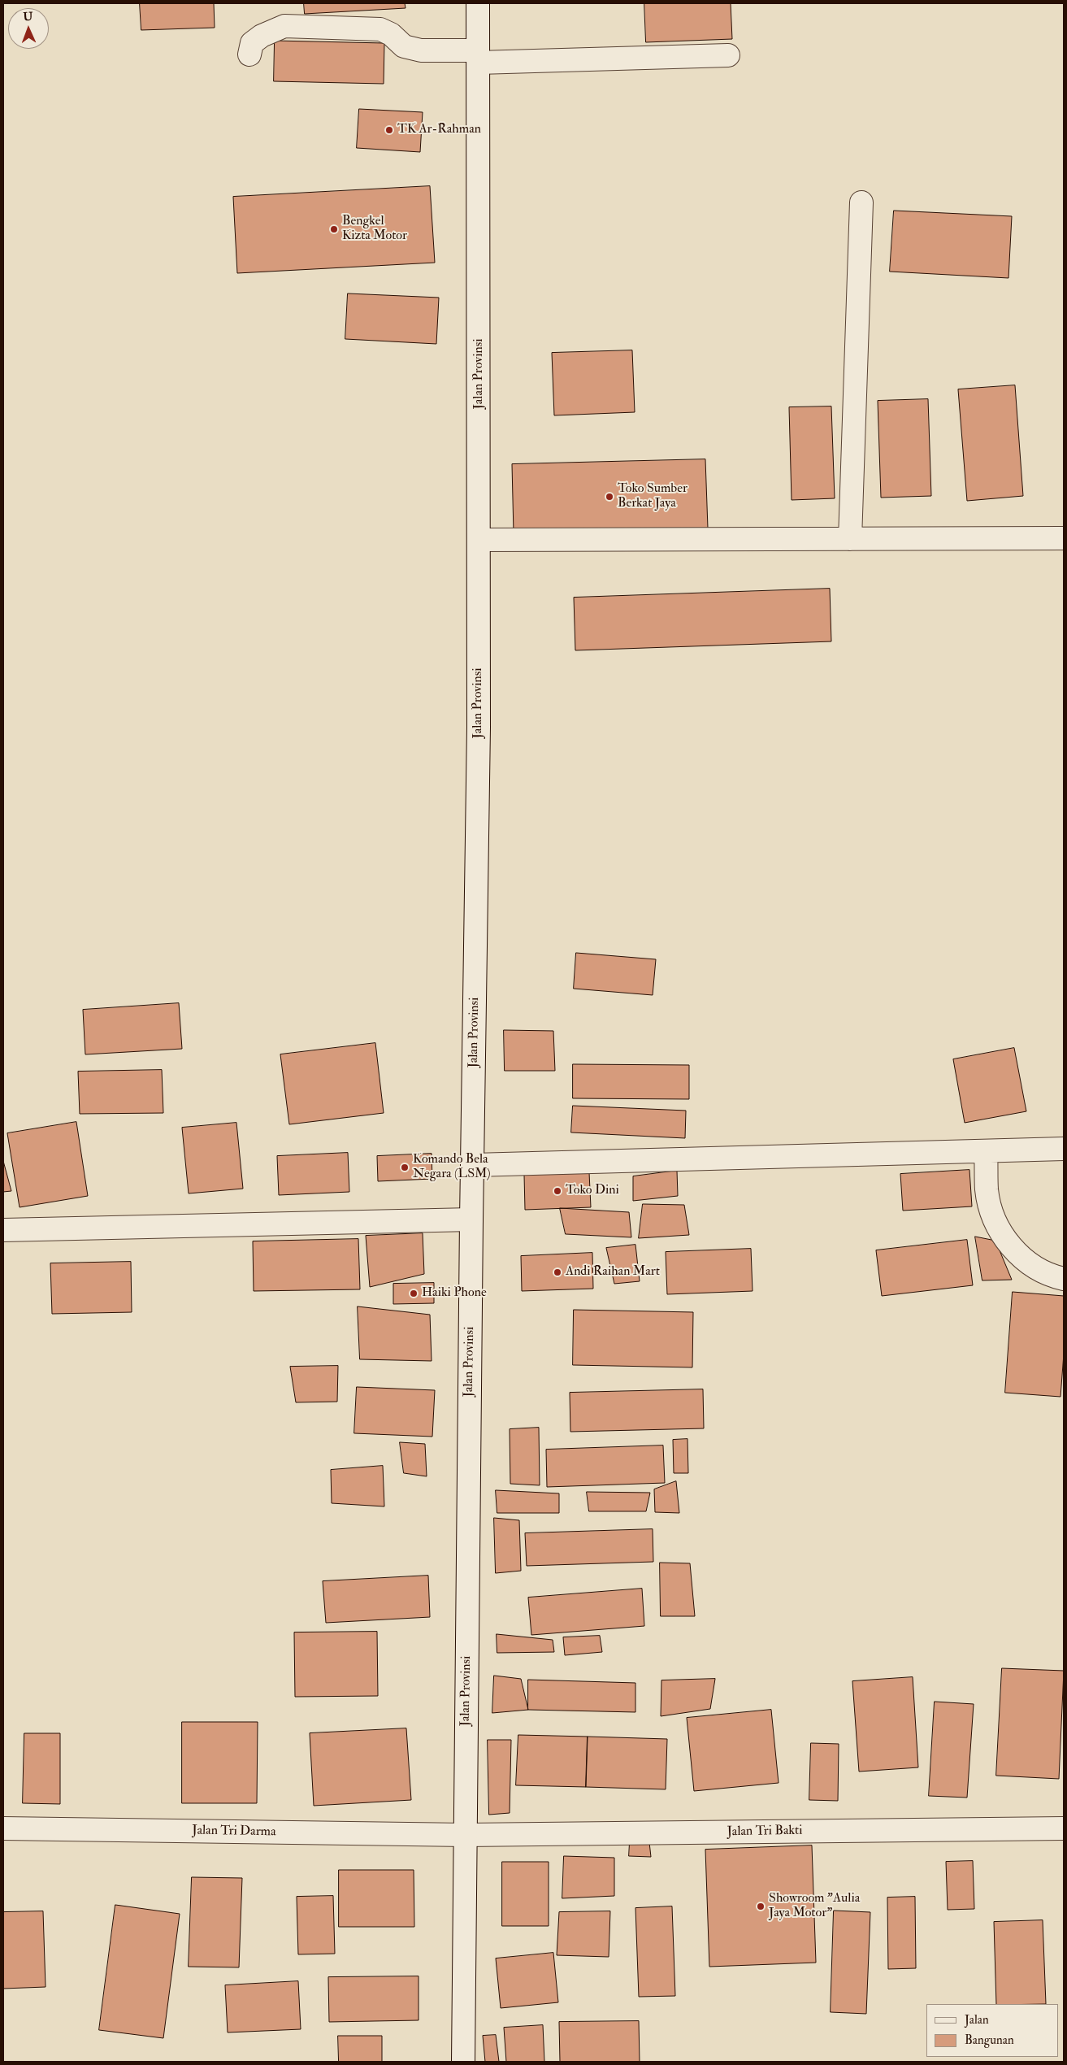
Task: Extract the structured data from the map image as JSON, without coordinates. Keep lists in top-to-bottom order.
{
  "streets": {
    "street": ["Jalan Provinsi", "Jalan Tri Darma", "Jalan Tri Bakti"]
  },
  "crossings": [
    ["Jalan Provinsi", "Jalan Tri Darma"],
    ["Jalan Provinsi", "Jalan Tri Bakti"],
    ["Jalan Tri Darma", "Jalan Tri Bakti"]
  ],
  "places": [
    "TK Ar-Rahman",
    "Bengkel Kizta Motor",
    "Toko Sumber Berkat Jaya",
    "Komando Bela Negara (LSM)",
    "Toko Dini",
    "Andi Raihan Mart",
    "Haiki Phone",
    "Showroom \"Aulia Jaya Motor\""
  ],
  "legend": ["Jalan", "Bangunan"],
  "north": "top"
}
